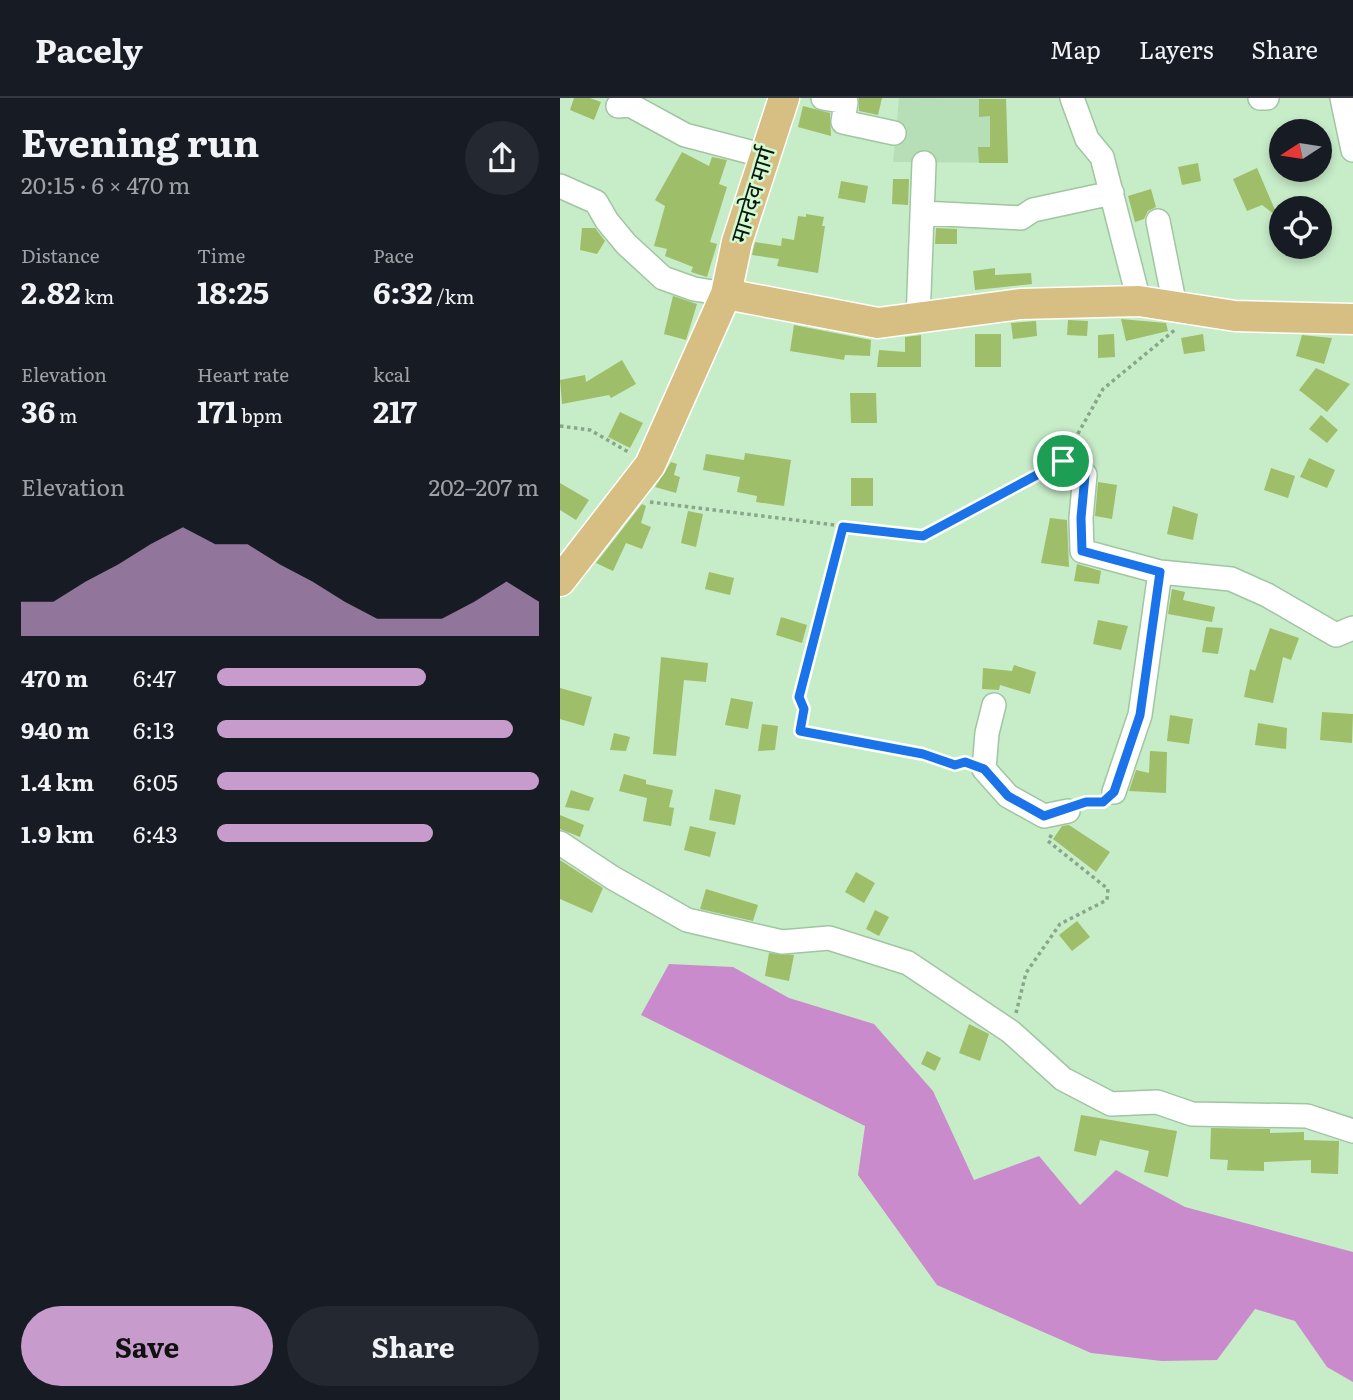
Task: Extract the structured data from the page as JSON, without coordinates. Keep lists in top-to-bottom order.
{
  "streets": {
    "main road": ["मानदेव मार्ग"]
  },
  "north": "left",
  "page": {
    "header": "Pacely",
    "nav": ["Map", "Layers", "Share"],
    "heading": ["Evening run", "20:15 · 6 × 470 m"],
    "stats": [
      ["Distance", "2.82 km"],
      ["Time", "18:25"],
      ["Pace", "6:32 /km"],
      ["Elevation", "36 m"],
      ["Heart rate", "171 bpm"],
      ["kcal", "217"]
    ],
    "chart": ["Elevation", "202–207 m"],
    "list": [
      {
        "name": "470 m",
        "note": "6:47"
      },
      {
        "name": "940 m",
        "note": "6:13"
      },
      {
        "name": "1.4 km",
        "note": "6:05"
      },
      {
        "name": "1.9 km",
        "note": "6:43"
      }
    ],
    "buttons": ["Save", "Share"]
  }
}
